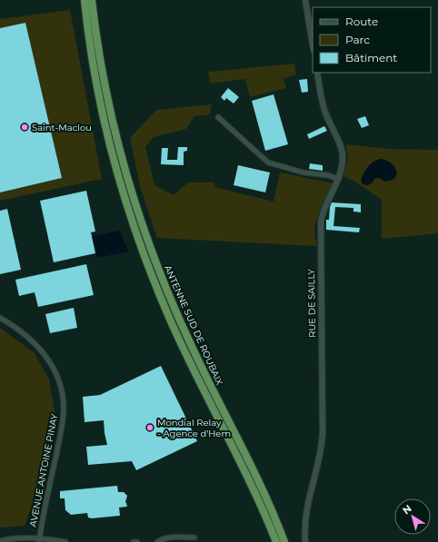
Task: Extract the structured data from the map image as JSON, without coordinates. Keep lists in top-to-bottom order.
{
  "streets": {
    "highway": ["ANTENNE SUD DE ROUBAIX"],
    "street": ["RUE DE SAILLY", "AVENUE ANTOINE PINAY"]
  },
  "places": ["Saint-Maclou", "Mondial Relay - Agence d'Hem"],
  "legend": ["Route", "Parc", "Bâtiment"],
  "north": "top left"
}
